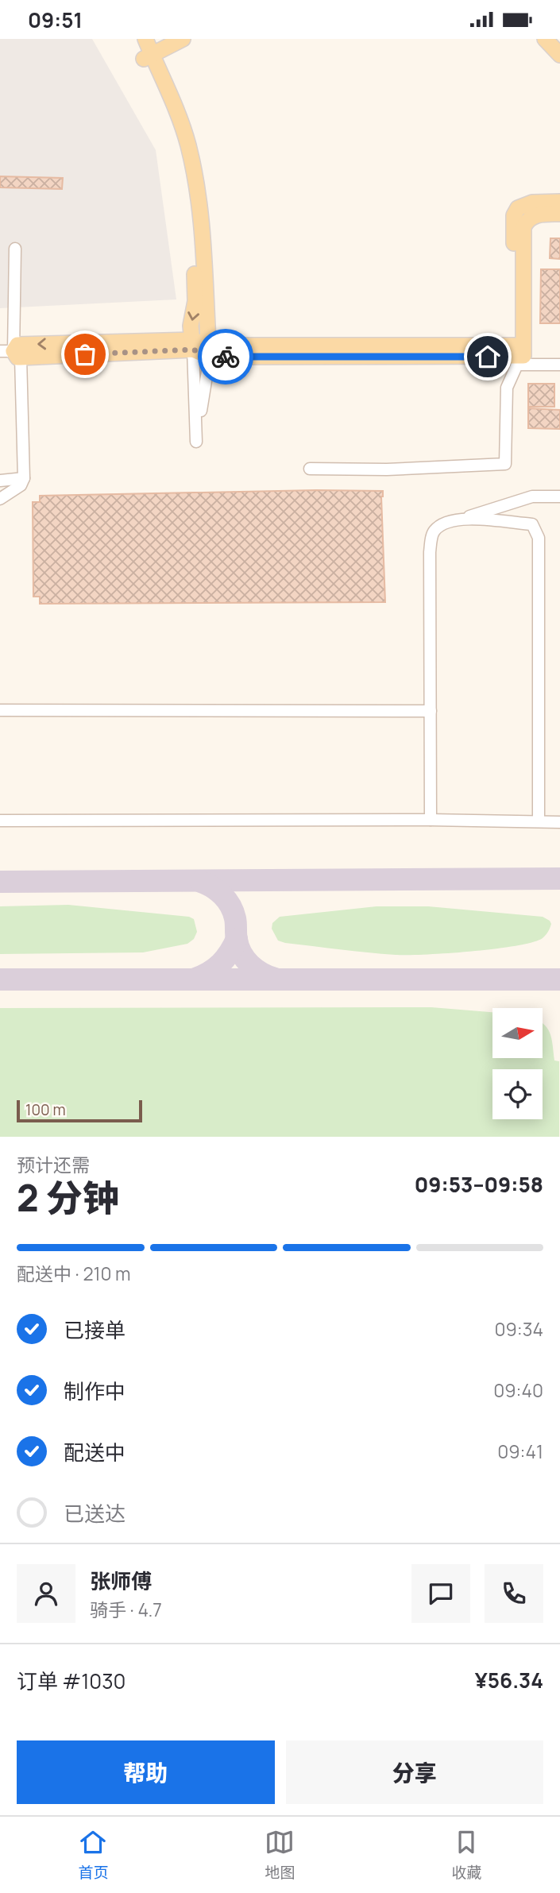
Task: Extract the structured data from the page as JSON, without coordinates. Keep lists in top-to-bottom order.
{
  "scale_bar": "100 m",
  "north": "right",
  "page": {
    "status": "09:51",
    "scale": "100 m",
    "heading": ["2 分钟", "预计还需", "09:53–09:58"],
    "panel": [
      "张师傅",
      "骑手 · 4.7",
      "订单 #1030",
      "¥56.34"
    ],
    "bar": "配送中 · 210 m",
    "list": [
      ["已接单", "09:34"],
      ["制作中", "09:40"],
      ["配送中", "09:41"],
      "已送达"
    ],
    "buttons": ["帮助", "分享"],
    "tabs": ["首页", "地图", "收藏"]
  }
}
